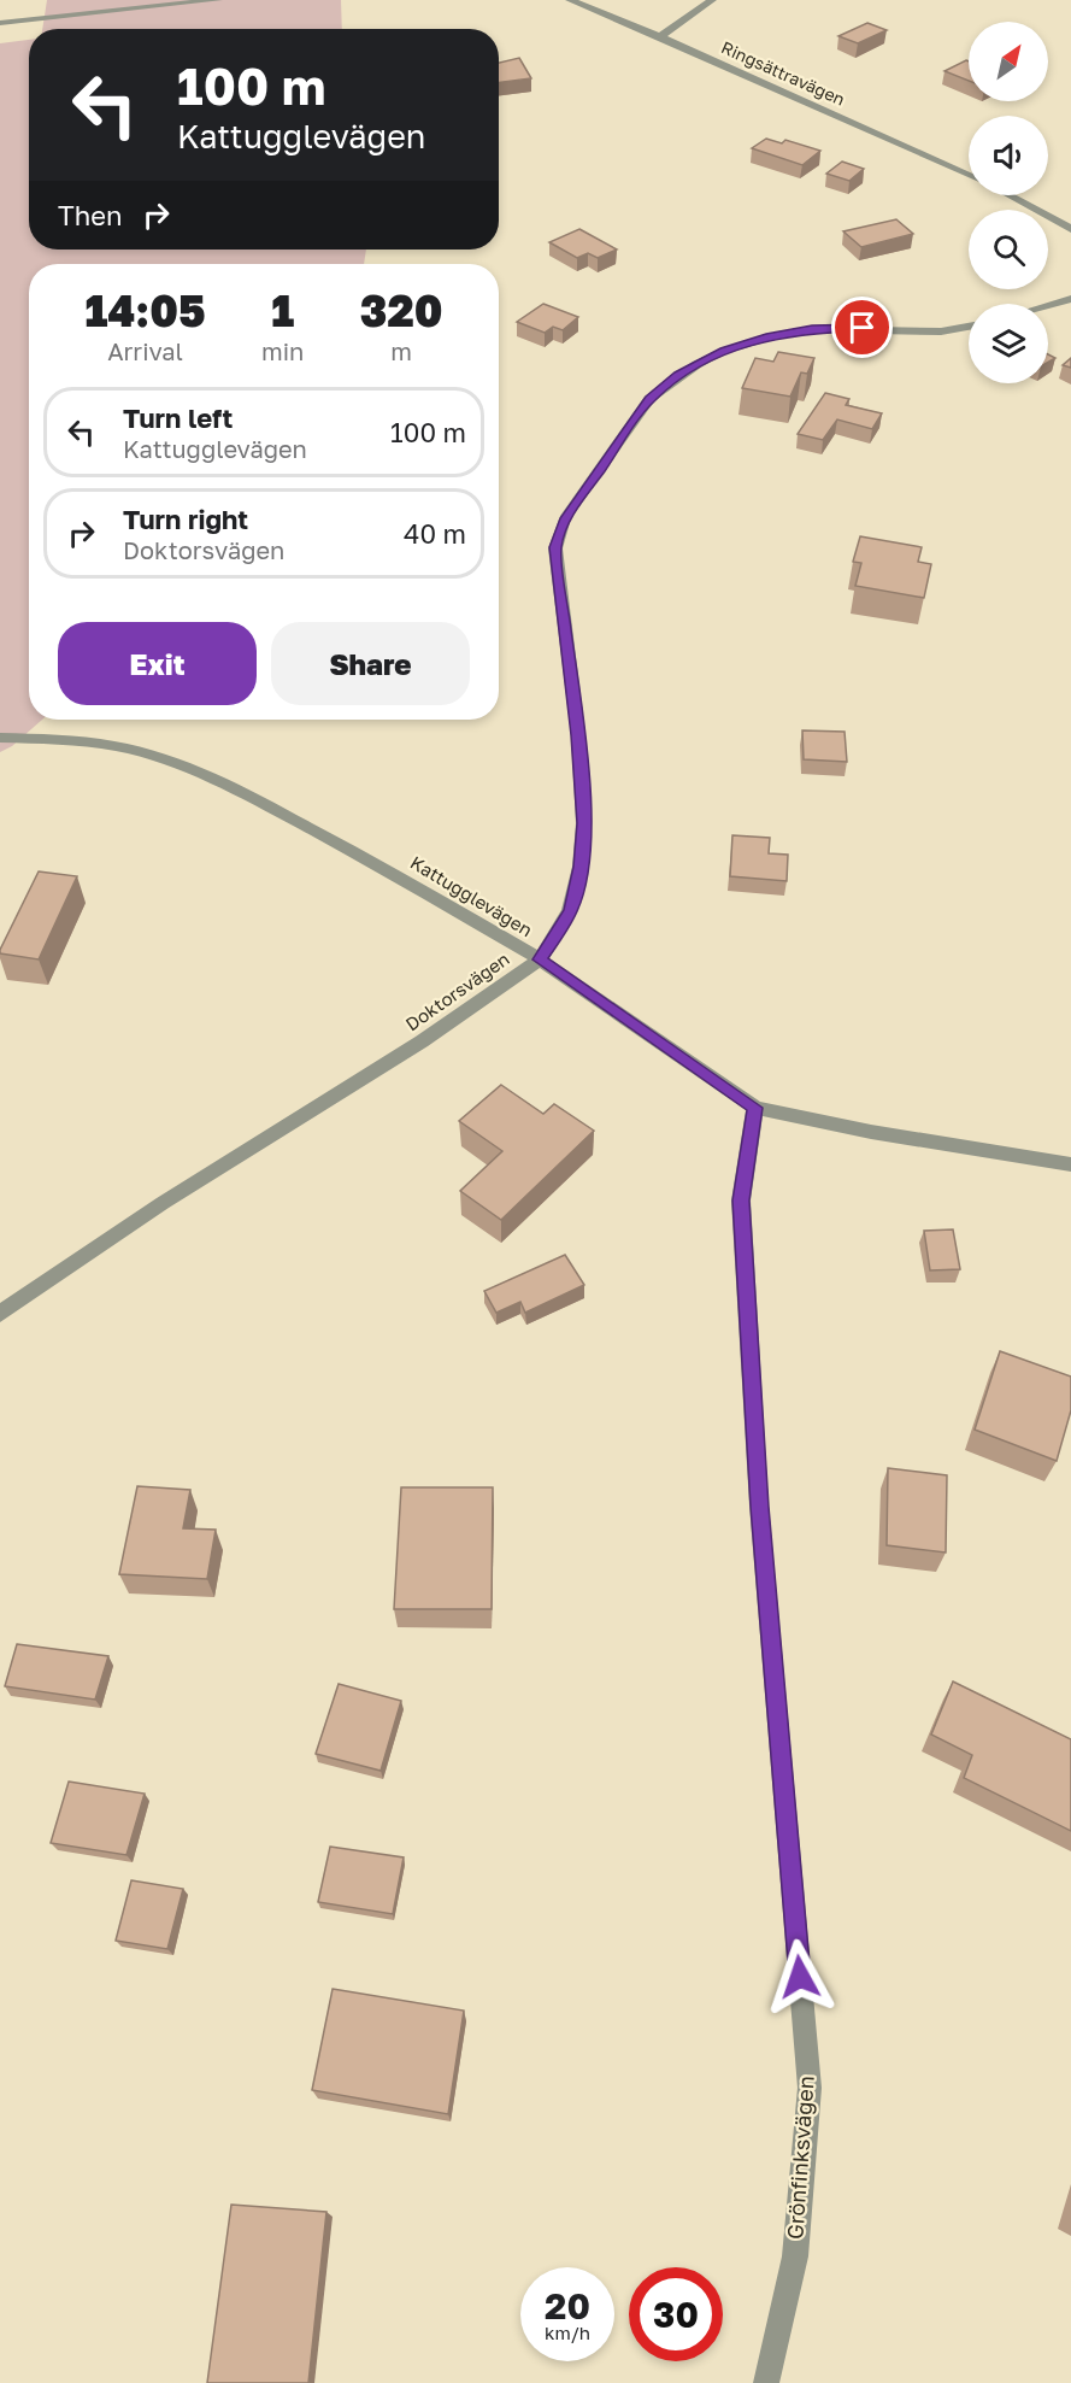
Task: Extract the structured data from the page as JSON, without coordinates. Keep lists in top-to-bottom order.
{
  "streets": {
    "street": [
      "Ringsättravägen",
      "Kattugglevägen",
      "Doktorsvägen",
      "Grönfinksvägen"
    ]
  },
  "crossings": [
    ["Kattugglevägen", "Doktorsvägen"],
    ["Kattugglevägen", "Grönfinksvägen"]
  ],
  "north": "top right",
  "page": {
    "turn": ["100 m", "Kattugglevägen"],
    "then": "Then",
    "eta": [
      "14:05",
      "Arrival",
      "1",
      "min",
      "320",
      "m"
    ],
    "list": [
      {
        "name": "Turn left",
        "note": "Kattugglevägen",
        "value": "100 m"
      },
      {
        "name": "Turn right",
        "note": "Doktorsvägen",
        "value": "40 m"
      }
    ],
    "buttons": ["Exit", "Share"],
    "speed": "20 km/h",
    "limit": "30"
  }
}
